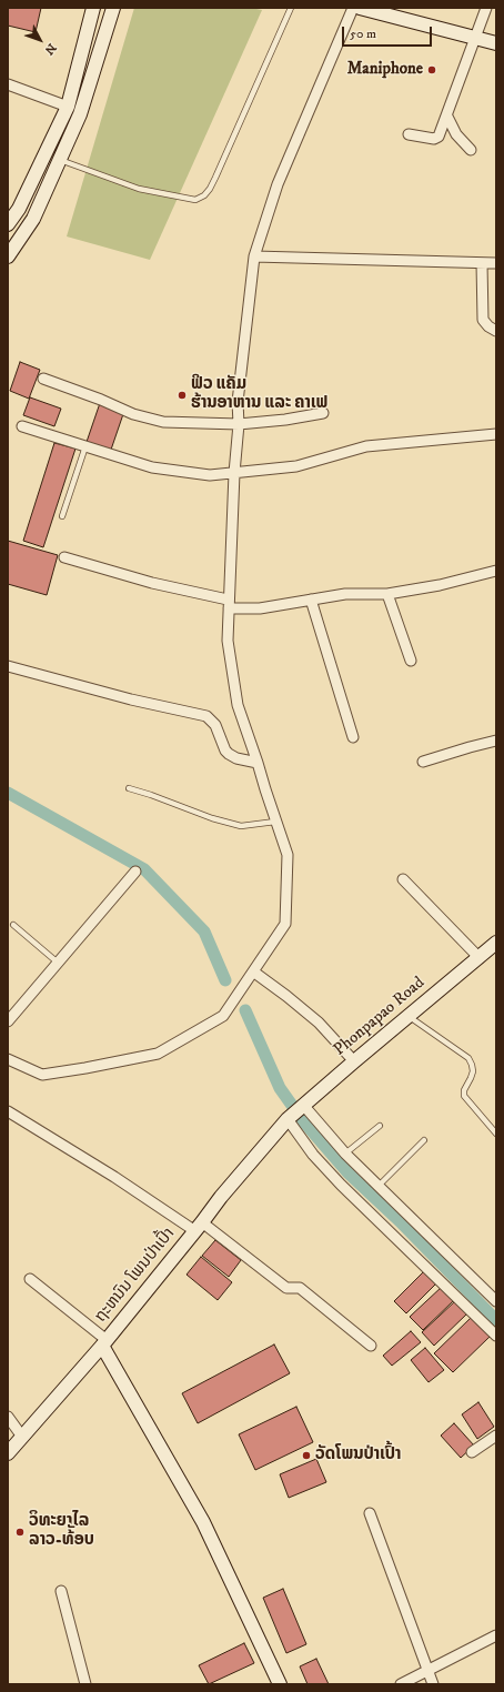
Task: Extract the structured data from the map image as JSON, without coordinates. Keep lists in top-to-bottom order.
{
  "streets": {
    "street": ["Phonpapao Road", "ຖະຫນົນ ໂພນປ່າເປົ້າ"]
  },
  "crossings": [
    ["Phonpapao Road", "ຖະຫນົນ ໂພນປ່າເປົ້າ"]
  ],
  "places": [
    "Maniphone",
    "ຟິວ ແຄັມ ຮ້ານອາຫານ ແລະ ຄາເຟ",
    "ວັດໂພນປ່າເປົ້າ",
    "ວິທະຍາໄລ ລາວ-ທ້ັອບ"
  ],
  "scale_bar": "50 m",
  "north": "bottom right"
}
